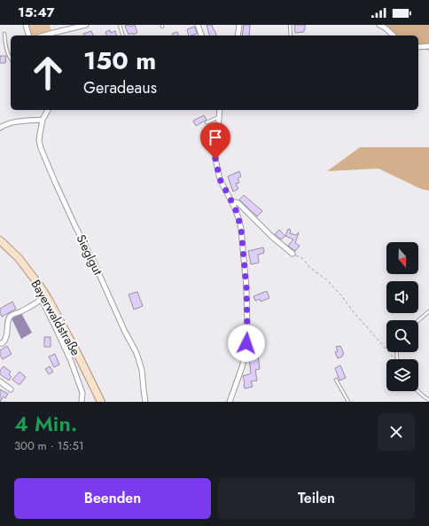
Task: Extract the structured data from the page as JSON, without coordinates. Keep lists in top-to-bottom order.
{
  "streets": {
    "main road": ["Bayerwaldstraße"],
    "street": ["Sieglgut"]
  },
  "north": "bottom",
  "page": {
    "status": "15:47",
    "turn": ["150 m", "Geradeaus"],
    "heading": ["4 Min.", "300 m · 15:51"],
    "buttons": ["Beenden", "Teilen"]
  }
}
